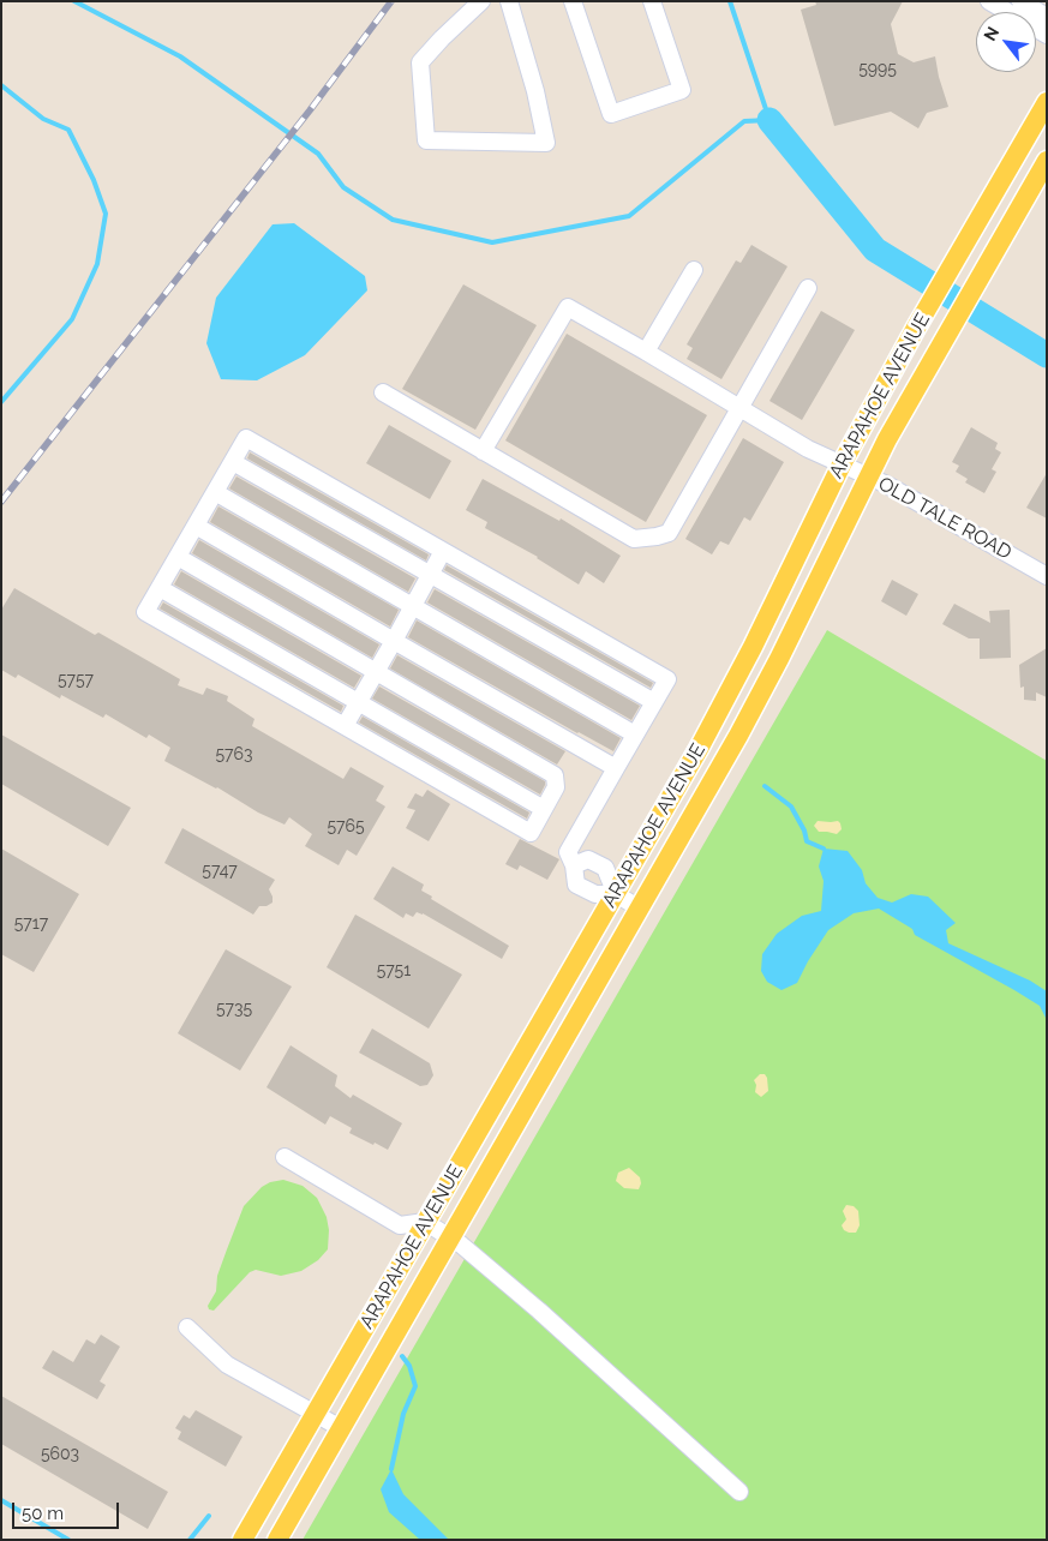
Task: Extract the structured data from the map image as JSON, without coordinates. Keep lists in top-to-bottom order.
{
  "streets": {
    "main road": ["ARAPAHOE AVENUE"],
    "street": ["OLD TALE ROAD"]
  },
  "crossings": [
    ["ARAPAHOE AVENUE", "OLD TALE ROAD"]
  ],
  "house_numbers": [
    "5995",
    "5757",
    "5763",
    "5765",
    "5747",
    "5717",
    "5751",
    "5735",
    "5603"
  ],
  "scale_bar": "50 m",
  "north": "top left"
}
